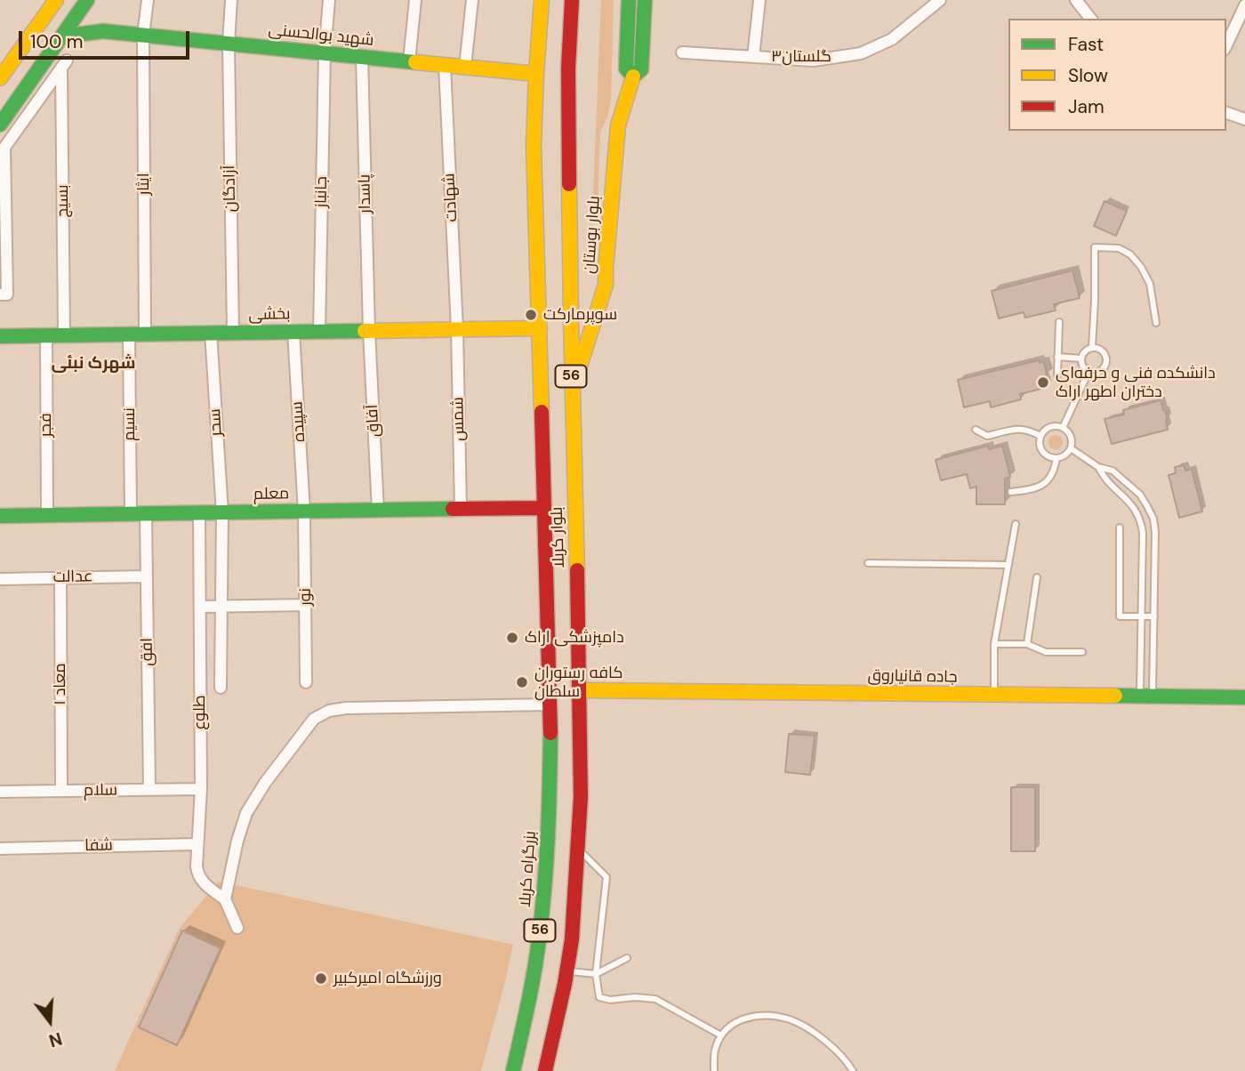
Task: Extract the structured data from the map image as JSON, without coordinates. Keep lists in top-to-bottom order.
{
  "streets": {
    "main road": [
      "شهید بوالحسنی",
      "بلوار بوستان",
      "بخشی",
      "56",
      "معلم",
      "بلوار کربلا",
      "جاده قانیاروق",
      "بزرگراه کربلا"
    ],
    "street": [
      "گلستان۳",
      "ایثار",
      "آزادگان",
      "جانباز",
      "پاسدار",
      "شهادت",
      "بسیج",
      "شمس",
      "آفاق",
      "سپیده",
      "سحر",
      "نسیم",
      "فجر",
      "عدالت",
      "نور",
      "افق",
      "معاد ۱",
      "طلوع",
      "سلام",
      "شفا"
    ]
  },
  "crossings": [
    ["شهید بوالحسنی", "ایثار"],
    ["شهید بوالحسنی", "آزادگان"],
    ["شهید بوالحسنی", "جانباز"],
    ["شهید بوالحسنی", "پاسدار"],
    ["شهید بوالحسنی", "شهادت"],
    ["شهید بوالحسنی", "بلوار کربلا"],
    ["ایثار", "بخشی"],
    ["آزادگان", "بخشی"],
    ["جانباز", "بخشی"],
    ["پاسدار", "بخشی"],
    ["پاسدار", "آفاق"],
    ["شهادت", "بخشی"],
    ["شهادت", "شمس"],
    ["بسیج", "بخشی"],
    ["بلوار بوستان", "بلوار کربلا"],
    ["بخشی", "شمس"],
    ["بخشی", "آفاق"],
    ["بخشی", "سپیده"],
    ["بخشی", "سحر"],
    ["بخشی", "نسیم"],
    ["بخشی", "فجر"],
    ["بخشی", "بلوار کربلا"],
    ["شمس", "معلم"],
    ["آفاق", "معلم"],
    ["سپیده", "معلم"],
    ["سپیده", "نور"],
    ["سحر", "معلم"],
    ["نسیم", "معلم"],
    ["فجر", "معلم"],
    ["معلم", "بلوار کربلا"],
    ["معلم", "نور"],
    ["معلم", "افق"],
    ["معلم", "طلوع"],
    ["بلوار کربلا", "جاده قانیاروق"],
    ["بلوار کربلا", "بزرگراه کربلا"],
    ["عدالت", "افق"],
    ["عدالت", "معاد ۱"],
    ["افق", "سلام"],
    ["معاد ۱", "سلام"],
    ["طلوع", "سلام"],
    ["طلوع", "شفا"]
  ],
  "districts": ["شهرک نبئی"],
  "places": [
    "سوپرمارکت",
    "دانشکده فنی و حرفه‌ای دختران اطهر اراک",
    "دامپزشکی اراک",
    "کافه رستوران سلطان",
    "ورزشگاه امیرکبیر"
  ],
  "legend": ["Fast", "Slow", "Jam"],
  "scale_bar": "100 m",
  "north": "bottom"
}
